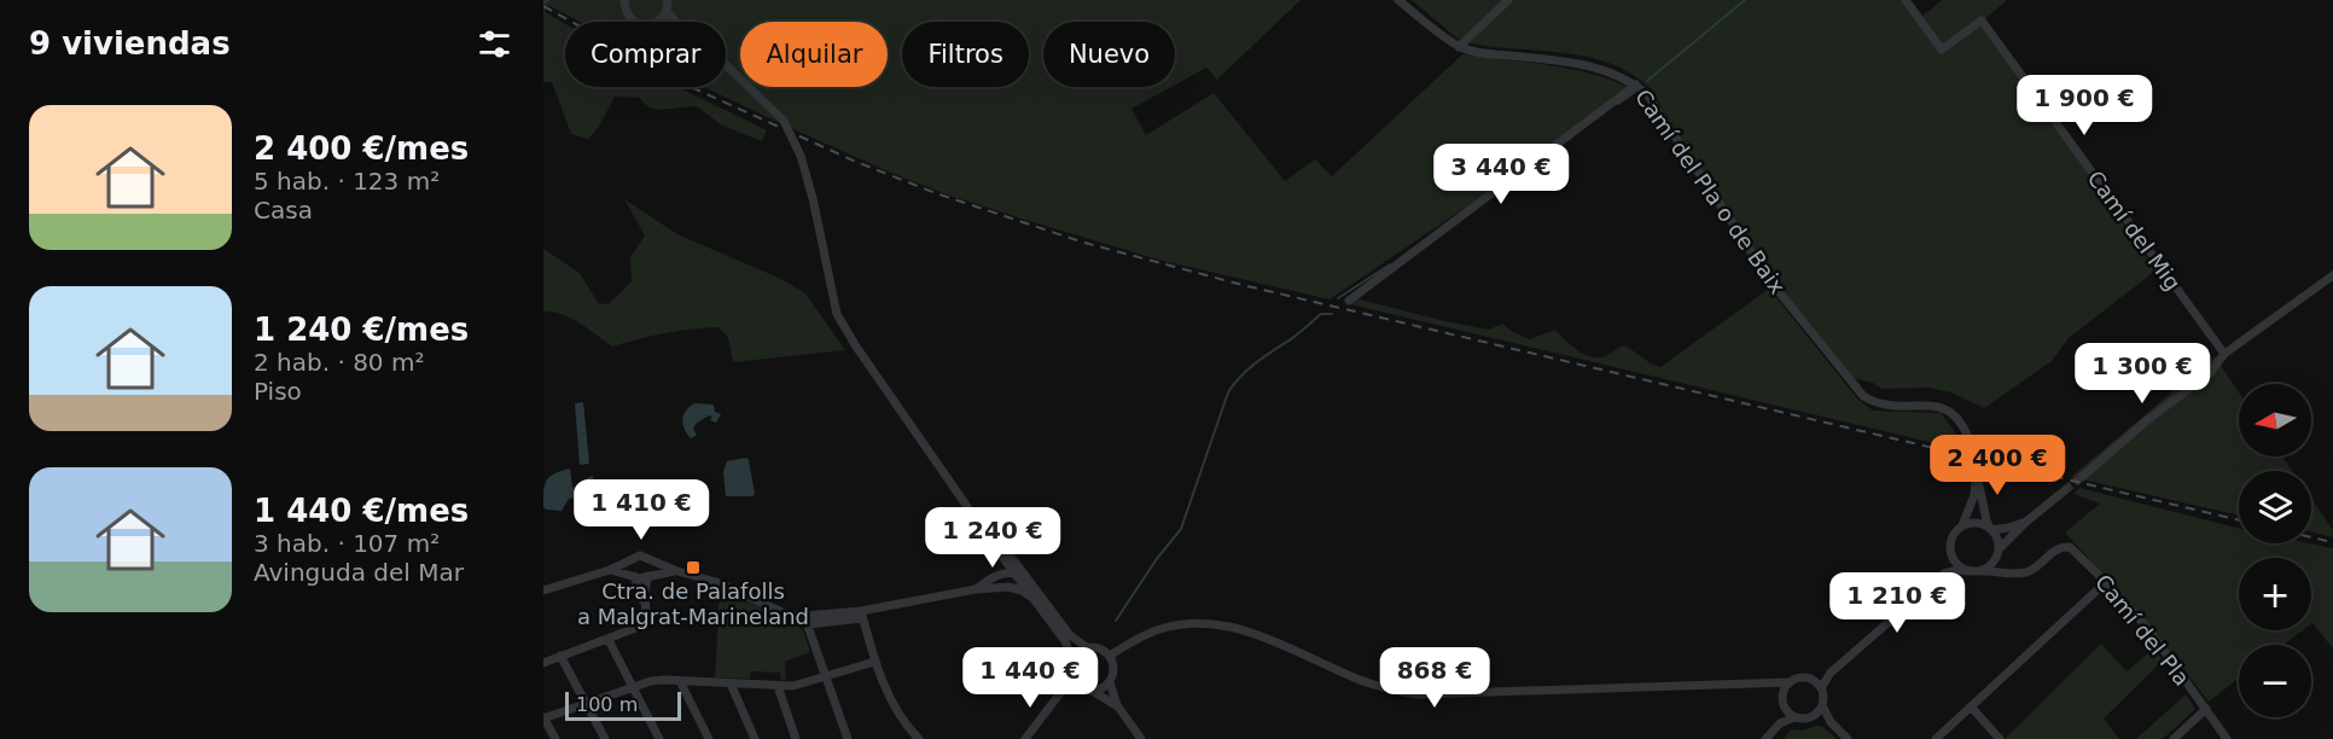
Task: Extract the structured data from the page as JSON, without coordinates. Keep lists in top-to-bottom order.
{
  "streets": {
    "street": ["Camí del Pla o de Baix", "Camí del Mig", "Camí del Pla"]
  },
  "places": {
    "transit": ["Ctra. de Palafolls a Malgrat-Marineland"]
  },
  "scale_bar": "100 m",
  "north": "left",
  "page": {
    "heading": "9 viviendas",
    "chip": [
      "Comprar",
      "Alquilar",
      "Filtros",
      "Nuevo"
    ],
    "price": [
      "1 900 €",
      "3 440 €",
      "1 300 €",
      "2 400 €",
      "1 410 €",
      "1 240 €",
      "1 210 €",
      "1 440 €",
      "868 €"
    ],
    "list": [
      {
        "name": "2 400 €/mes",
        "note": "5 hab. · 123 m² · Casa"
      },
      {
        "name": "1 240 €/mes",
        "note": "2 hab. · 80 m² · Piso"
      },
      {
        "name": "1 440 €/mes",
        "note": "3 hab. · 107 m² · Avinguda del Mar"
      }
    ],
    "map_buttons": ["+", "−"],
    "scale": "100 m"
  }
}
